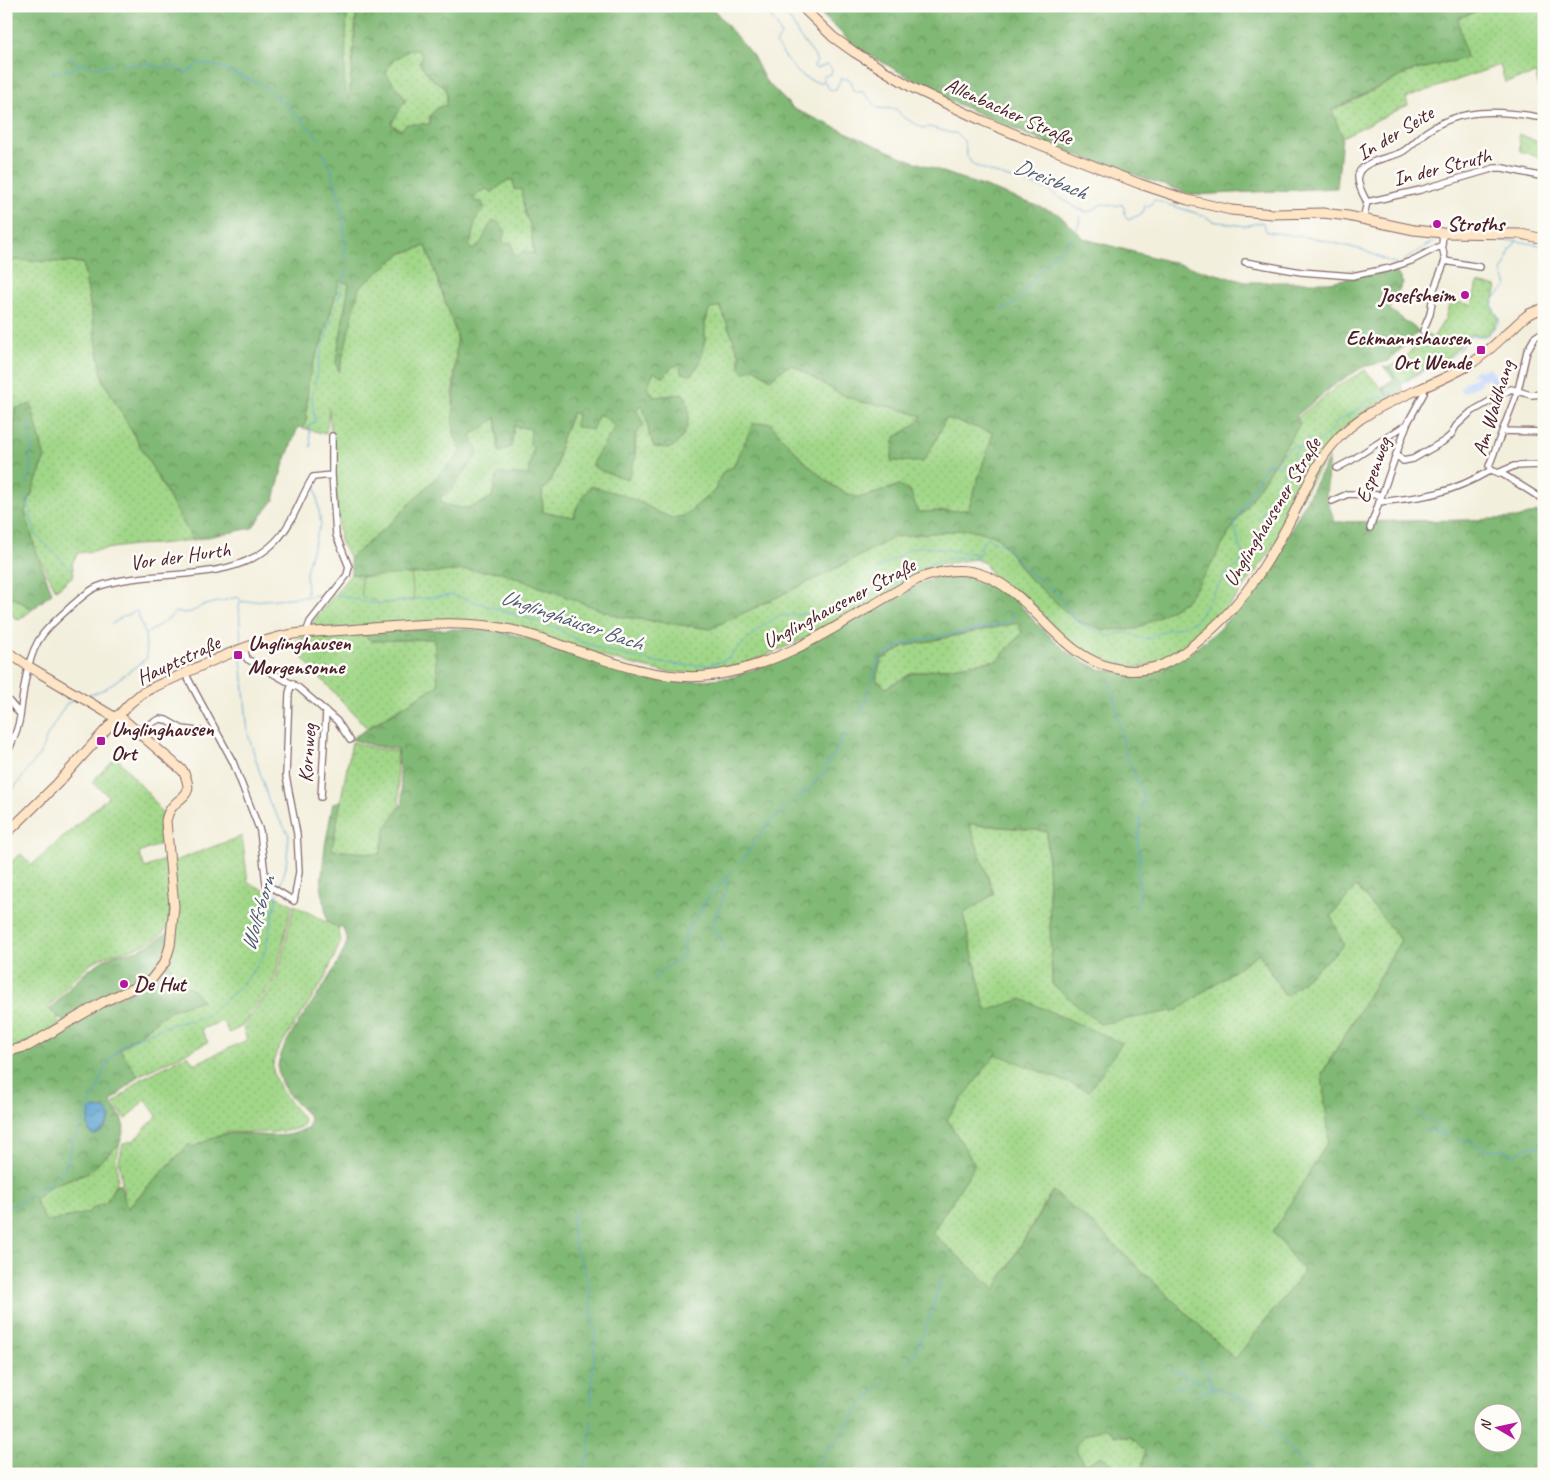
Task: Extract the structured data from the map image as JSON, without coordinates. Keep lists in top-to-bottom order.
{
  "streets": {
    "main road": ["Allenbacher Straße", "Unglinghausener Straße", "Hauptstraße"],
    "street": [
      "In der Seite",
      "In der Struth",
      "Am Waldhang",
      "Espenweg",
      "Vor der Hurth",
      "Kornweg"
    ]
  },
  "crossings": [
    ["In der Seite", "In der Struth"],
    ["Espenweg", "Unglinghausener Straße"],
    ["Unglinghausener Straße", "Hauptstraße"]
  ],
  "water": ["Dreisbach", "Unglinghäuser Bach", "Wolfsborn"],
  "places": {
    "other": ["Stroths", "Josefsheim", "De Hut"],
    "transit": ["Eckmannshausen Ort Wende", "Unglinghausen Morgensonne", "Unglinghausen Ort"]
  },
  "north": "left"
}
